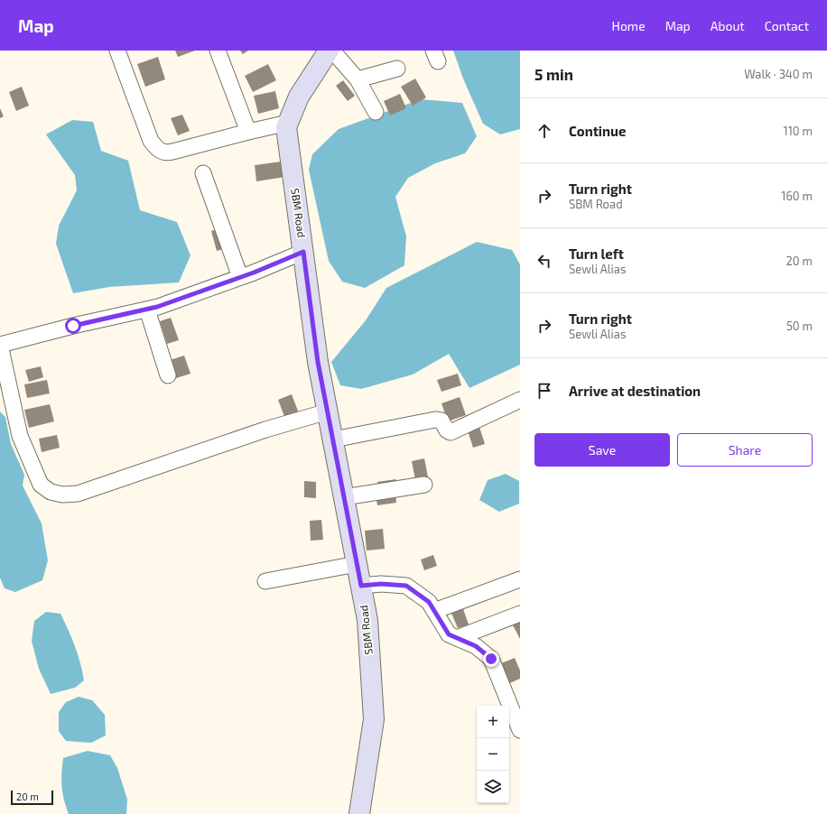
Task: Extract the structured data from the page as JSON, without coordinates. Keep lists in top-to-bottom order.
{
  "streets": {
    "street": ["SBM Road"]
  },
  "scale_bar": "20 m",
  "page": {
    "header": "Map",
    "nav": [
      "Home",
      "Map",
      "About",
      "Contact"
    ],
    "heading": ["5 min", "Walk · 340 m"],
    "list": [
      ["Continue", "110 m"],
      ["Turn right", "SBM Road", "160 m"],
      ["Turn left", "Sewli Alias", "20 m"],
      ["Turn right", "Sewli Alias", "50 m"],
      "Arrive at destination"
    ],
    "buttons": ["Save", "Share"],
    "map_buttons": ["+", "−"],
    "scale": "20 m"
  }
}
